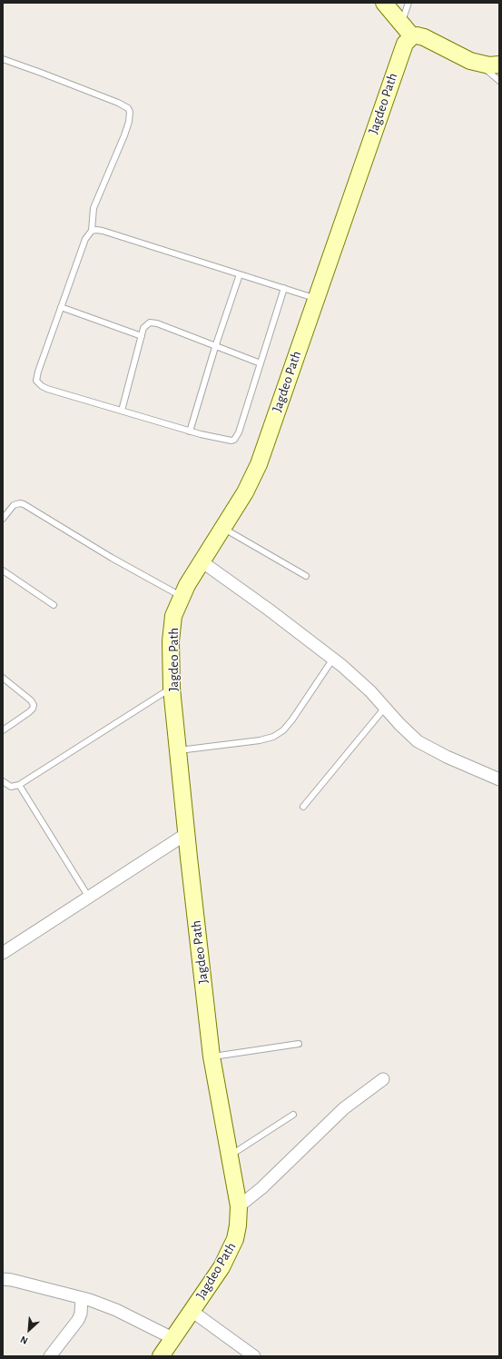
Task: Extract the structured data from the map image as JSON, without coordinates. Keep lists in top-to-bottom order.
{
  "streets": {
    "main road": ["Jagdeo Path"]
  },
  "north": "bottom left"
}
